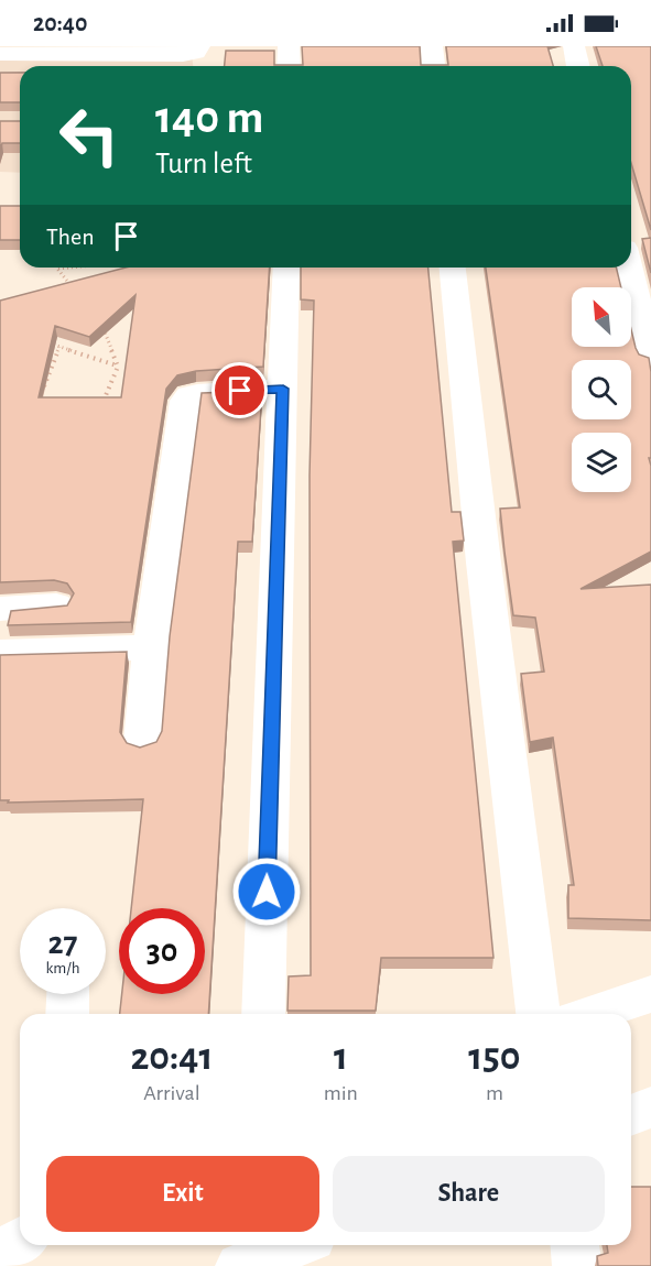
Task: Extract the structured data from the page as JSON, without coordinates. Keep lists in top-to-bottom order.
{
  "north": "top left",
  "page": {
    "status": "20:40",
    "turn": ["140 m", "Turn left"],
    "then": "Then",
    "speed": "27 km/h",
    "limit": "30",
    "eta": [
      "20:41",
      "Arrival",
      "1",
      "min",
      "150",
      "m"
    ],
    "buttons": ["Exit", "Share"]
  }
}
